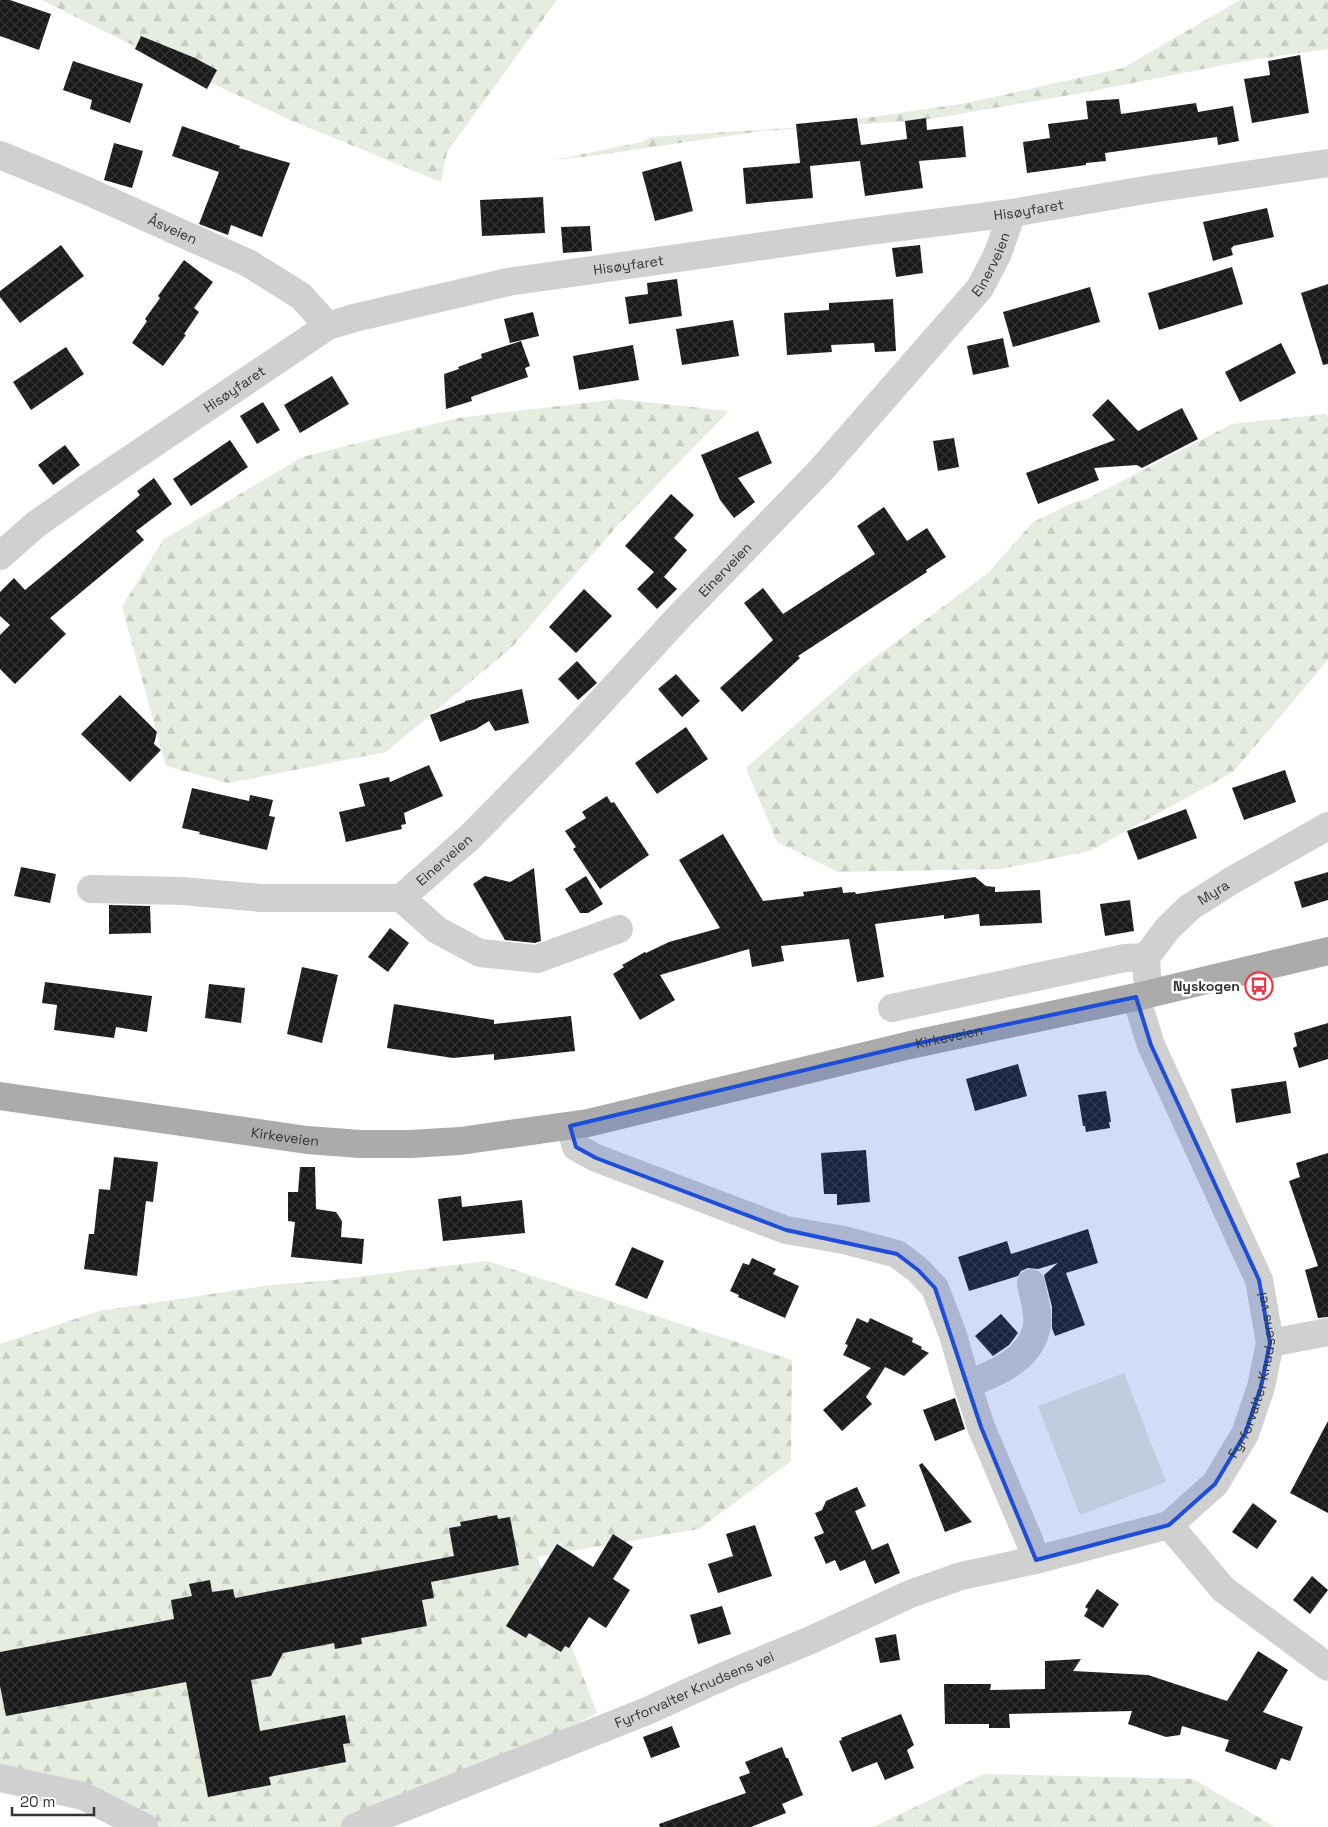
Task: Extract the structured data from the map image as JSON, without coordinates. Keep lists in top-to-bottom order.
{
  "streets": {
    "main road": ["Kirkeveien"],
    "street": [
      "Hisøyfaret",
      "Åsveien",
      "Einerveien",
      "Myra",
      "Fyrforvalter Knudsens vei"
    ]
  },
  "crossings": [
    ["Hisøyfaret", "Åsveien"],
    ["Hisøyfaret", "Einerveien"],
    ["Kirkeveien", "Fyrforvalter Knudsens vei"]
  ],
  "places": {
    "bus stop": ["Nyskogen"]
  },
  "scale_bar": "20 m"
}
